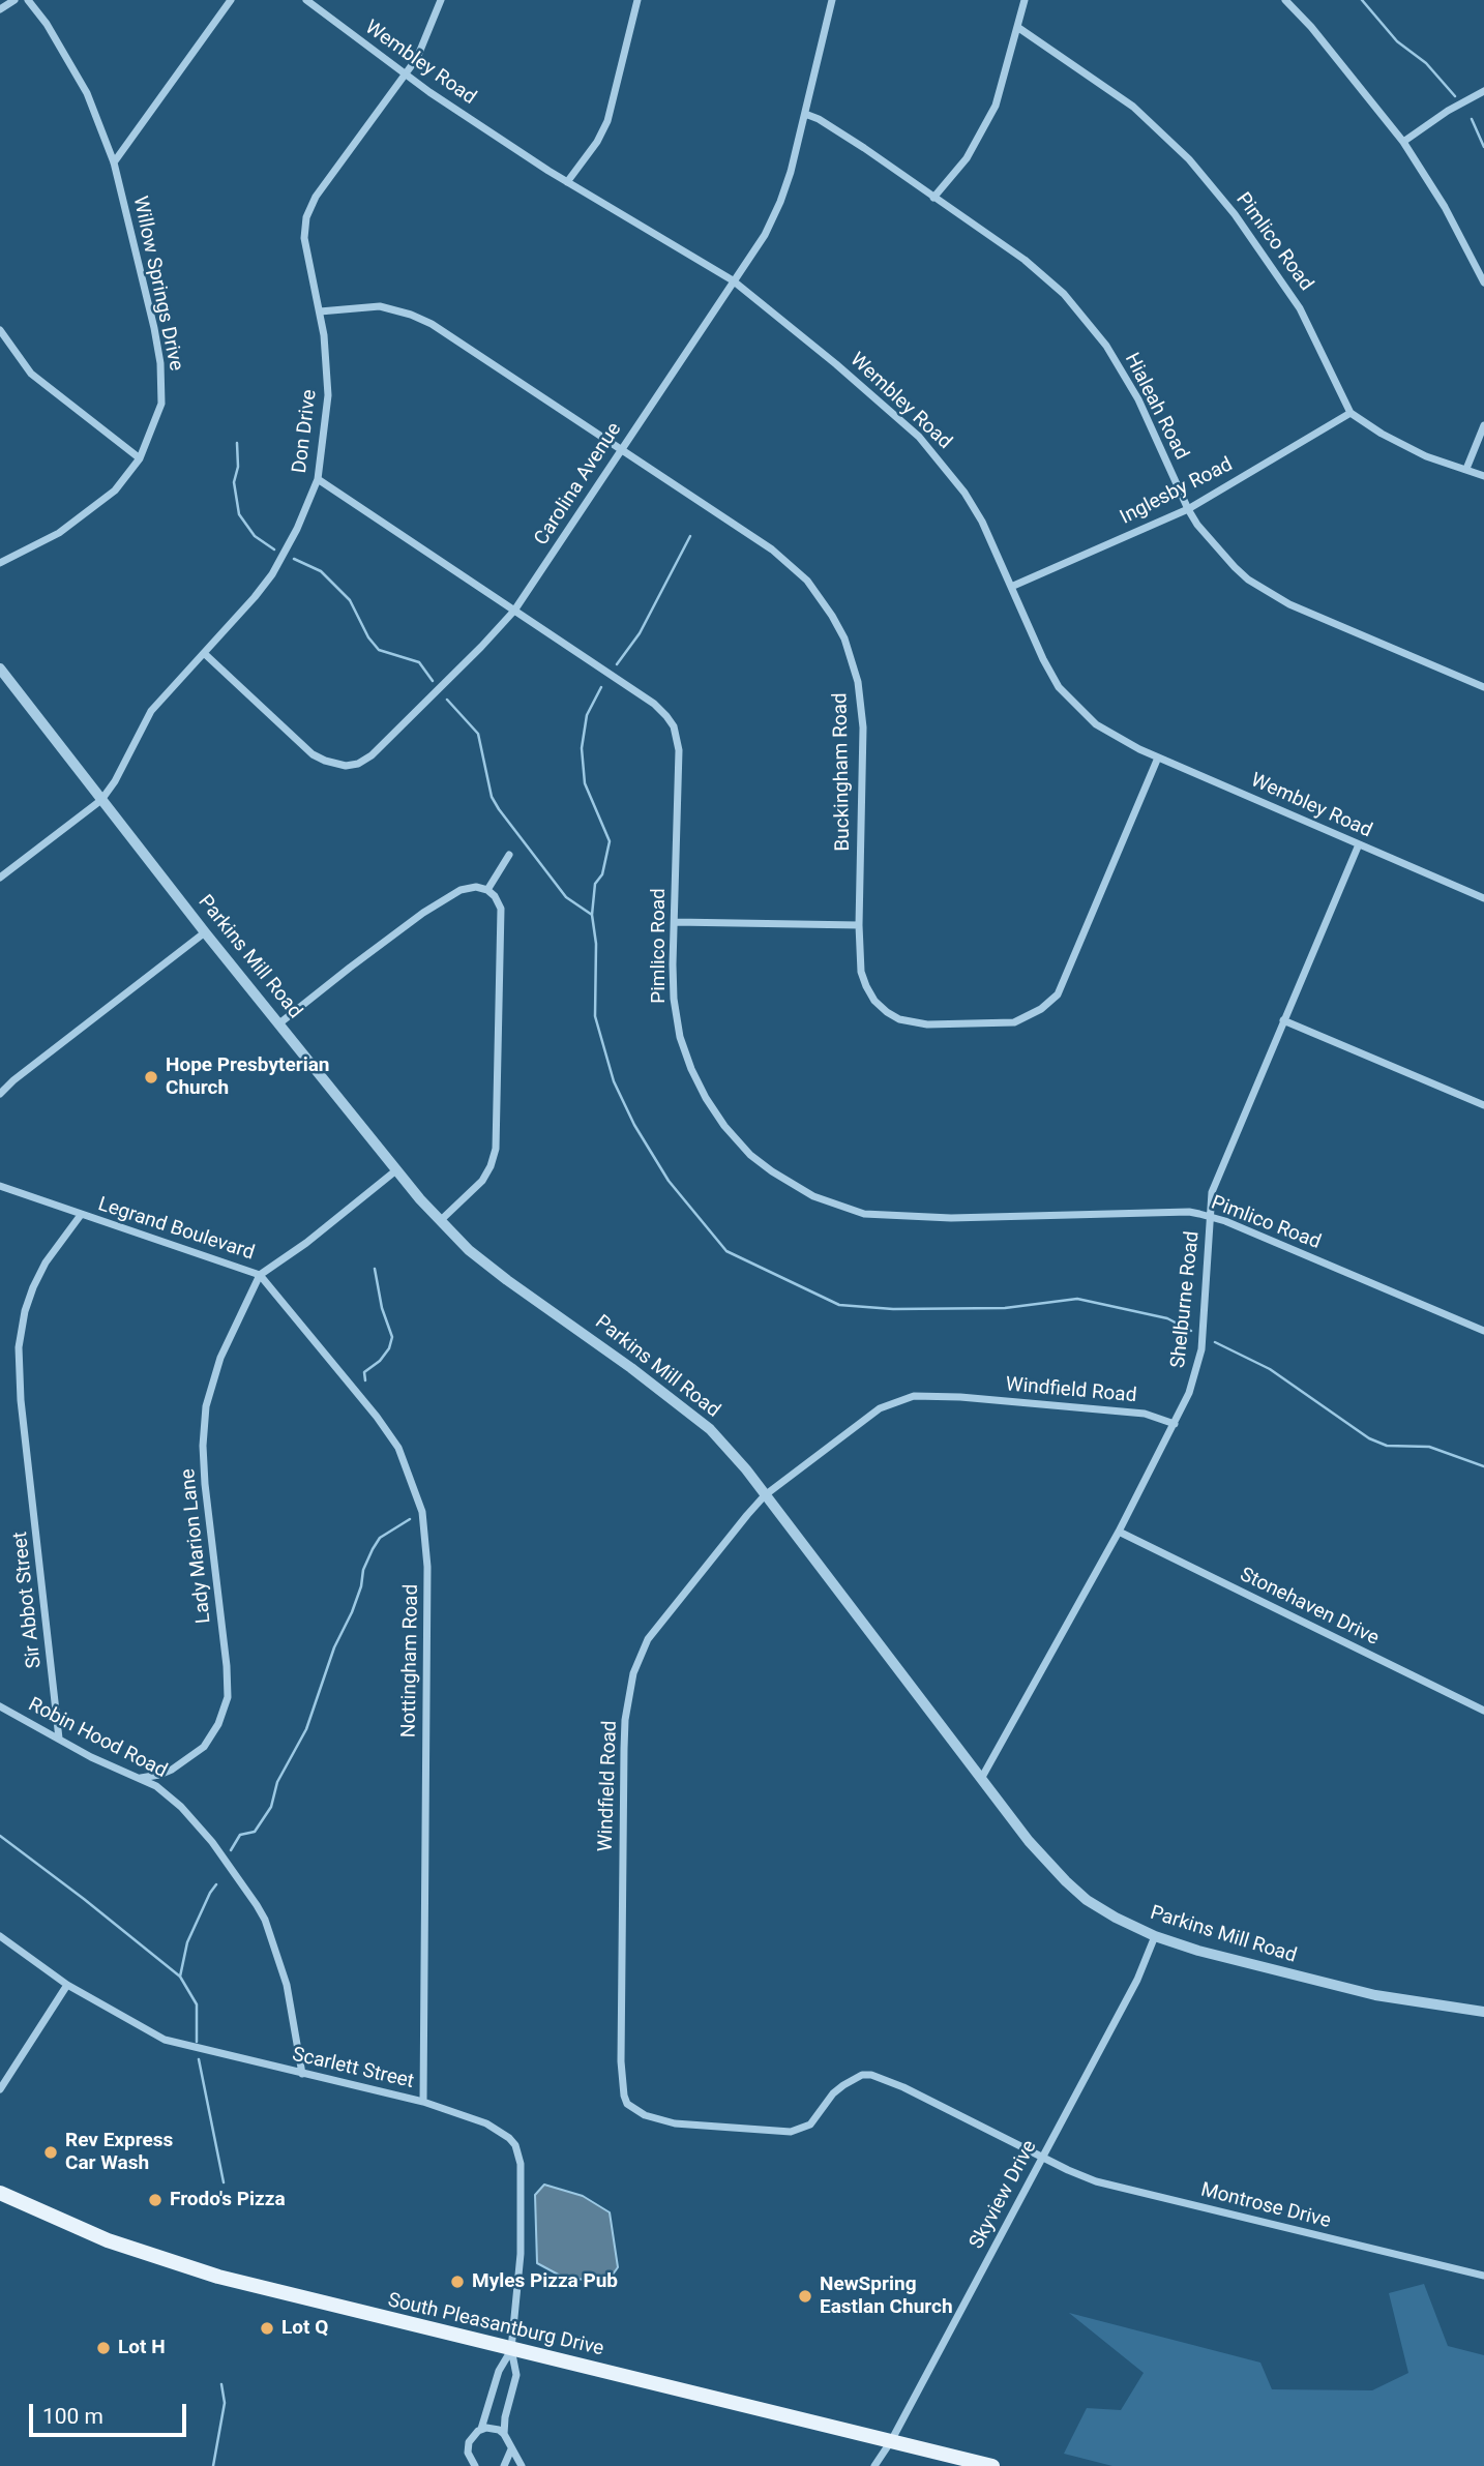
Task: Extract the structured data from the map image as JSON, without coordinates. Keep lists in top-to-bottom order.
{
  "streets": {
    "main road": ["South Pleasantburg Drive"],
    "street": [
      "Wembley Road",
      "Pimlico Road",
      "Willow Springs Drive",
      "Hialeah Road",
      "Don Drive",
      "Carolina Avenue",
      "Inglesby Road",
      "Buckingham Road",
      "Parkins Mill Road",
      "Legrand Boulevard",
      "Shelburne Road",
      "Windfield Road",
      "Lady Marion Lane",
      "Sir Abbot Street",
      "Stonehaven Drive",
      "Nottingham Road",
      "Robin Hood Road",
      "Scarlett Street",
      "Skyview Drive",
      "Montrose Drive"
    ]
  },
  "crossings": [
    ["Wembley Road", "Don Drive"],
    ["Wembley Road", "Carolina Avenue"],
    ["Wembley Road", "Inglesby Road"],
    ["Wembley Road", "Buckingham Road"],
    ["Wembley Road", "Shelburne Road"],
    ["Pimlico Road", "Don Drive"],
    ["Pimlico Road", "Carolina Avenue"],
    ["Pimlico Road", "Inglesby Road"],
    ["Pimlico Road", "Shelburne Road"],
    ["Hialeah Road", "Carolina Avenue"],
    ["Hialeah Road", "Inglesby Road"],
    ["Don Drive", "Carolina Avenue"],
    ["Don Drive", "Buckingham Road"],
    ["Don Drive", "Parkins Mill Road"],
    ["Carolina Avenue", "Buckingham Road"],
    ["Parkins Mill Road", "Legrand Boulevard"],
    ["Parkins Mill Road", "Shelburne Road"],
    ["Parkins Mill Road", "Windfield Road"],
    ["Parkins Mill Road", "Skyview Drive"],
    ["Legrand Boulevard", "Lady Marion Lane"],
    ["Legrand Boulevard", "Sir Abbot Street"],
    ["Legrand Boulevard", "Nottingham Road"],
    ["Shelburne Road", "Windfield Road"],
    ["Shelburne Road", "Stonehaven Drive"],
    ["Windfield Road", "Skyview Drive"],
    ["Windfield Road", "Montrose Drive"],
    ["Lady Marion Lane", "Nottingham Road"],
    ["Lady Marion Lane", "Robin Hood Road"],
    ["Sir Abbot Street", "Robin Hood Road"],
    ["Nottingham Road", "Scarlett Street"],
    ["Robin Hood Road", "Scarlett Street"],
    ["Scarlett Street", "South Pleasantburg Drive"],
    ["Skyview Drive", "Montrose Drive"],
    ["Skyview Drive", "South Pleasantburg Drive"]
  ],
  "places": [
    "Hope Presbyterian Church",
    "Rev Express Car Wash",
    "Frodo's Pizza",
    "Myles Pizza Pub",
    "NewSpring Eastlan Church",
    "Lot Q",
    "Lot H"
  ],
  "scale_bar": "100 m"
}
